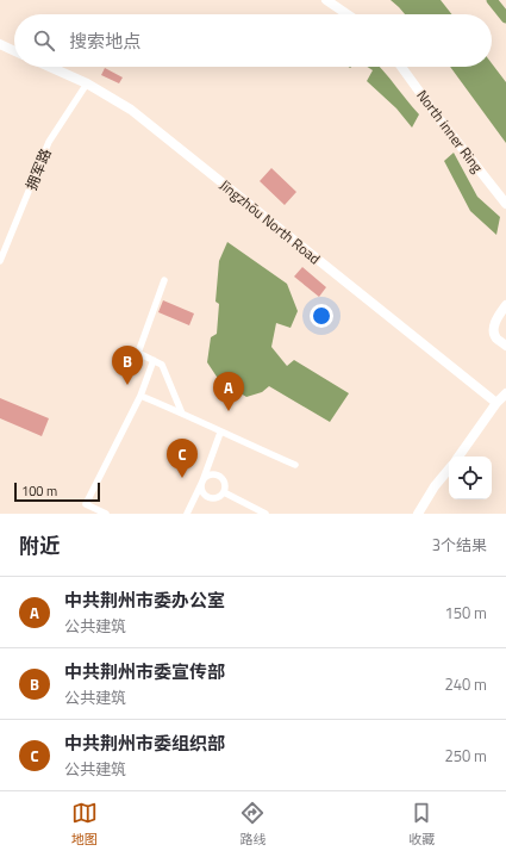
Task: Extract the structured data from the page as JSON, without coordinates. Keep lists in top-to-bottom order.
{
  "streets": {
    "street": ["North inner Ring", "拥军路", "Jīngzhōu North Road"]
  },
  "crossings": [
    ["拥军路", "Jīngzhōu North Road"]
  ],
  "scale_bar": "100 m",
  "page": {
    "search": "搜索地点",
    "pins": ["B", "A", "C"],
    "scale": "100 m",
    "heading": ["附近", "3个结果"],
    "list": [
      {
        "mark": "A",
        "name": "中共荆州市委办公室",
        "note": "公共建筑",
        "value": "150 m"
      },
      {
        "mark": "B",
        "name": "中共荆州市委宣传部",
        "note": "公共建筑",
        "value": "240 m"
      },
      {
        "mark": "C",
        "name": "中共荆州市委组织部",
        "note": "公共建筑",
        "value": "250 m"
      }
    ],
    "nav": ["地图", "路线", "收藏"]
  }
}
